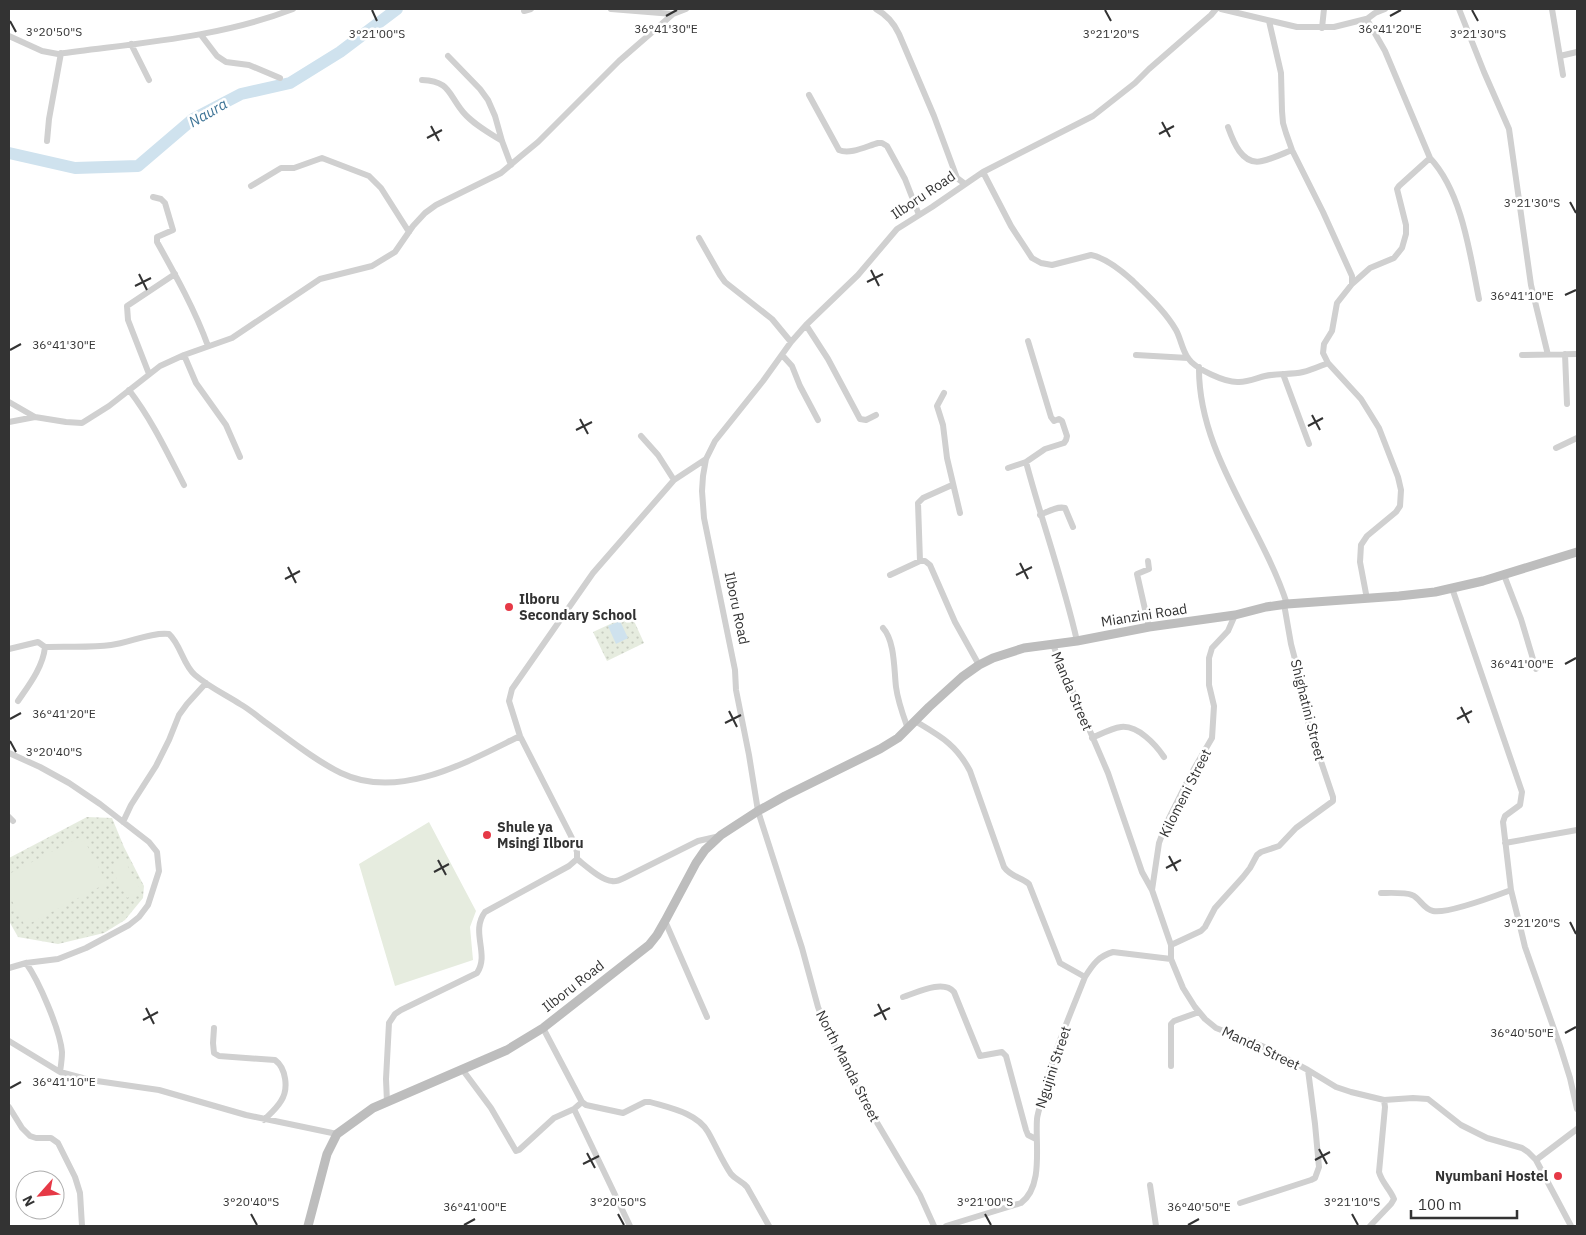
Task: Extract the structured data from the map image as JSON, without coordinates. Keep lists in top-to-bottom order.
{
  "streets": {
    "street": [
      "Ilboru Road",
      "Mianzini Road",
      "Manda Street",
      "Shighatini Street",
      "Kilomeni Street",
      "North Manda Street",
      "Ngujini Street"
    ]
  },
  "crossings": [
    ["Ilboru Road", "Mianzini Road"],
    ["Ilboru Road", "North Manda Street"],
    ["Mianzini Road", "Manda Street"],
    ["Mianzini Road", "Shighatini Street"],
    ["Mianzini Road", "Kilomeni Street"],
    ["Mianzini Road", "North Manda Street"],
    ["Manda Street", "Shighatini Street"],
    ["Manda Street", "Kilomeni Street"],
    ["Manda Street", "Ngujini Street"]
  ],
  "water": ["Naura"],
  "places": ["Ilboru Secondary School", "Shule ya Msingi Ilboru", "Nyumbani Hostel"],
  "scale_bar": "100 m",
  "north": "bottom left",
  "coordinates": [
    "36°41'30\"E",
    "36°41'20\"E",
    "3°20'50\"S",
    "3°21'00\"S",
    "3°21'20\"S",
    "3°21'30\"S",
    "36°41'10\"E",
    "36°41'00\"E",
    "3°20'40\"S",
    "36°40'50\"E",
    "3°21'10\"S"
  ]
}
